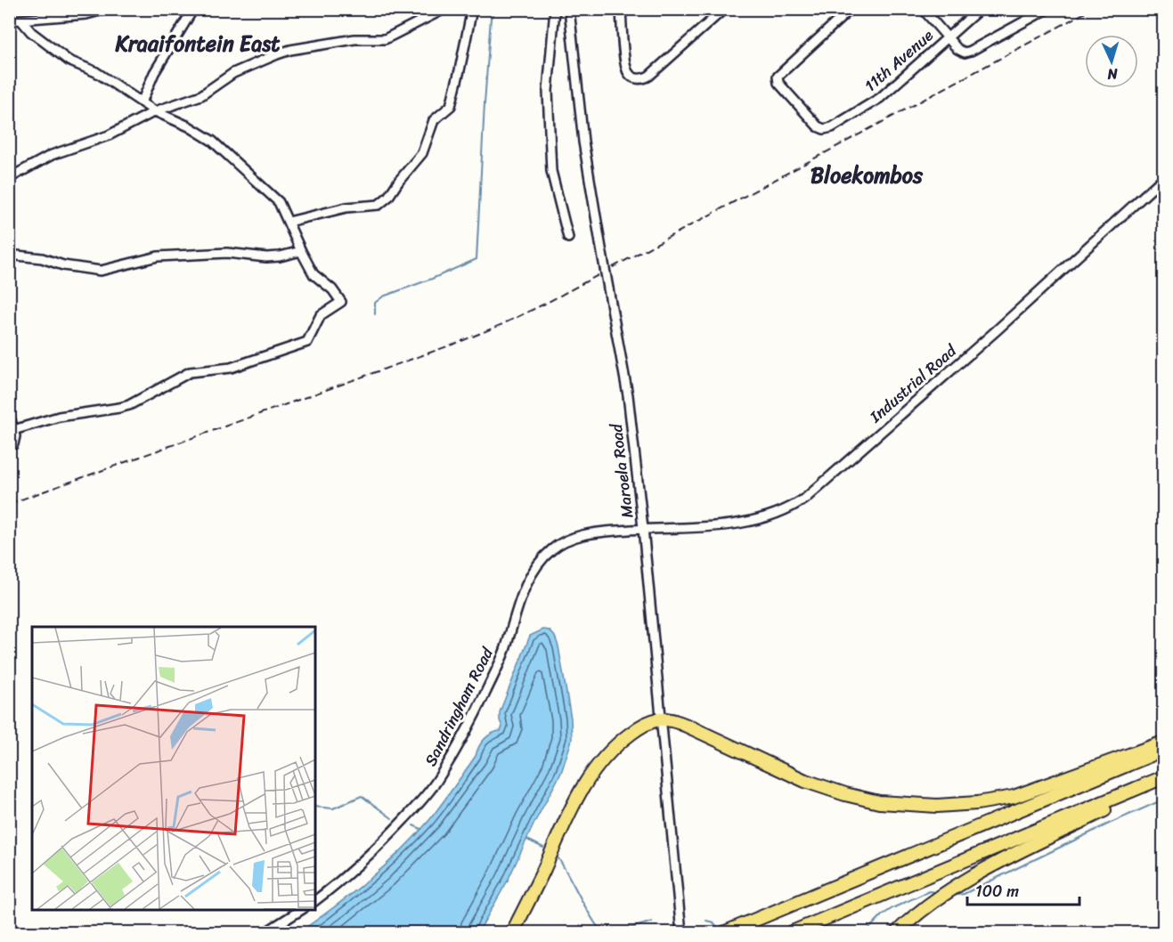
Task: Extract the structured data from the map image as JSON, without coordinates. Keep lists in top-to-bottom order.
{
  "streets": {
    "street": [
      "11th Avenue",
      "Industrial Road",
      "Maroela Road",
      "Sandringham Road"
    ]
  },
  "crossings": [
    ["Industrial Road", "Maroela Road"],
    ["Industrial Road", "Sandringham Road"],
    ["Maroela Road", "Sandringham Road"]
  ],
  "districts": ["Kraaifontein East", "Bloekombos"],
  "scale_bar": "100 m",
  "north": "bottom"
}
